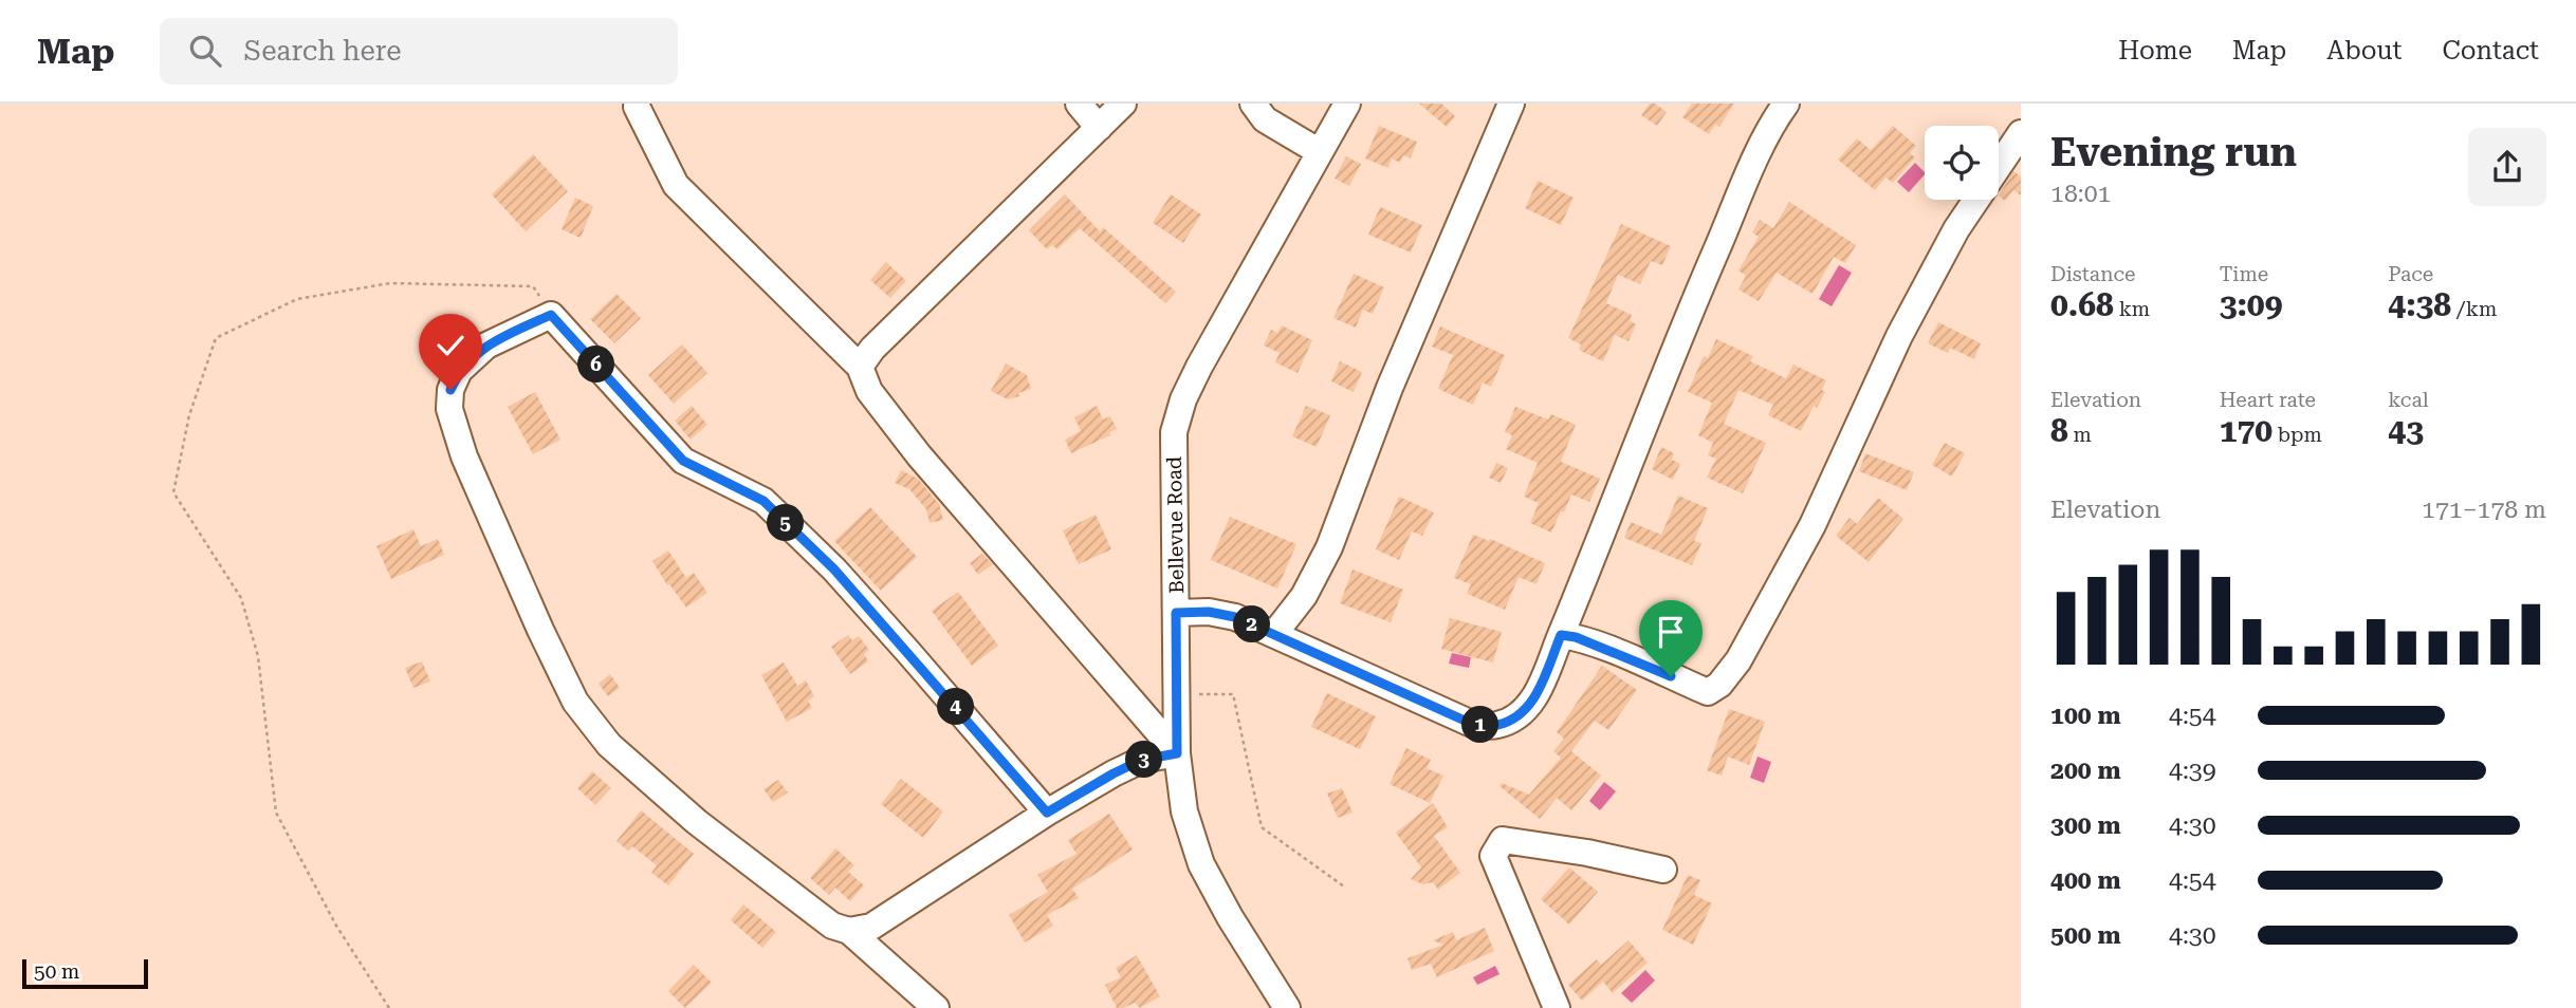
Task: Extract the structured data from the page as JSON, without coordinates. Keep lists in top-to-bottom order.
{
  "streets": {
    "street": ["Bellevue Road"]
  },
  "scale_bar": "50 m",
  "page": {
    "header": "Map",
    "search": "Search here",
    "nav": [
      "Home",
      "Map",
      "About",
      "Contact"
    ],
    "heading": ["Evening run", "18:01"],
    "stats": [
      ["Distance", "0.68 km"],
      ["Time", "3:09"],
      ["Pace", "4:38 /km"],
      ["Elevation", "8 m"],
      ["Heart rate", "170 bpm"],
      ["kcal", "43"]
    ],
    "pins": [
      "6",
      "5",
      "2",
      "4",
      "1",
      "3"
    ],
    "chart": ["Elevation", "171–178 m"],
    "list": [
      {
        "name": "100 m",
        "note": "4:54"
      },
      {
        "name": "200 m",
        "note": "4:39"
      },
      {
        "name": "300 m",
        "note": "4:30"
      },
      {
        "name": "400 m",
        "note": "4:54"
      },
      {
        "name": "500 m",
        "note": "4:30"
      }
    ],
    "scale": "50 m"
  }
}
